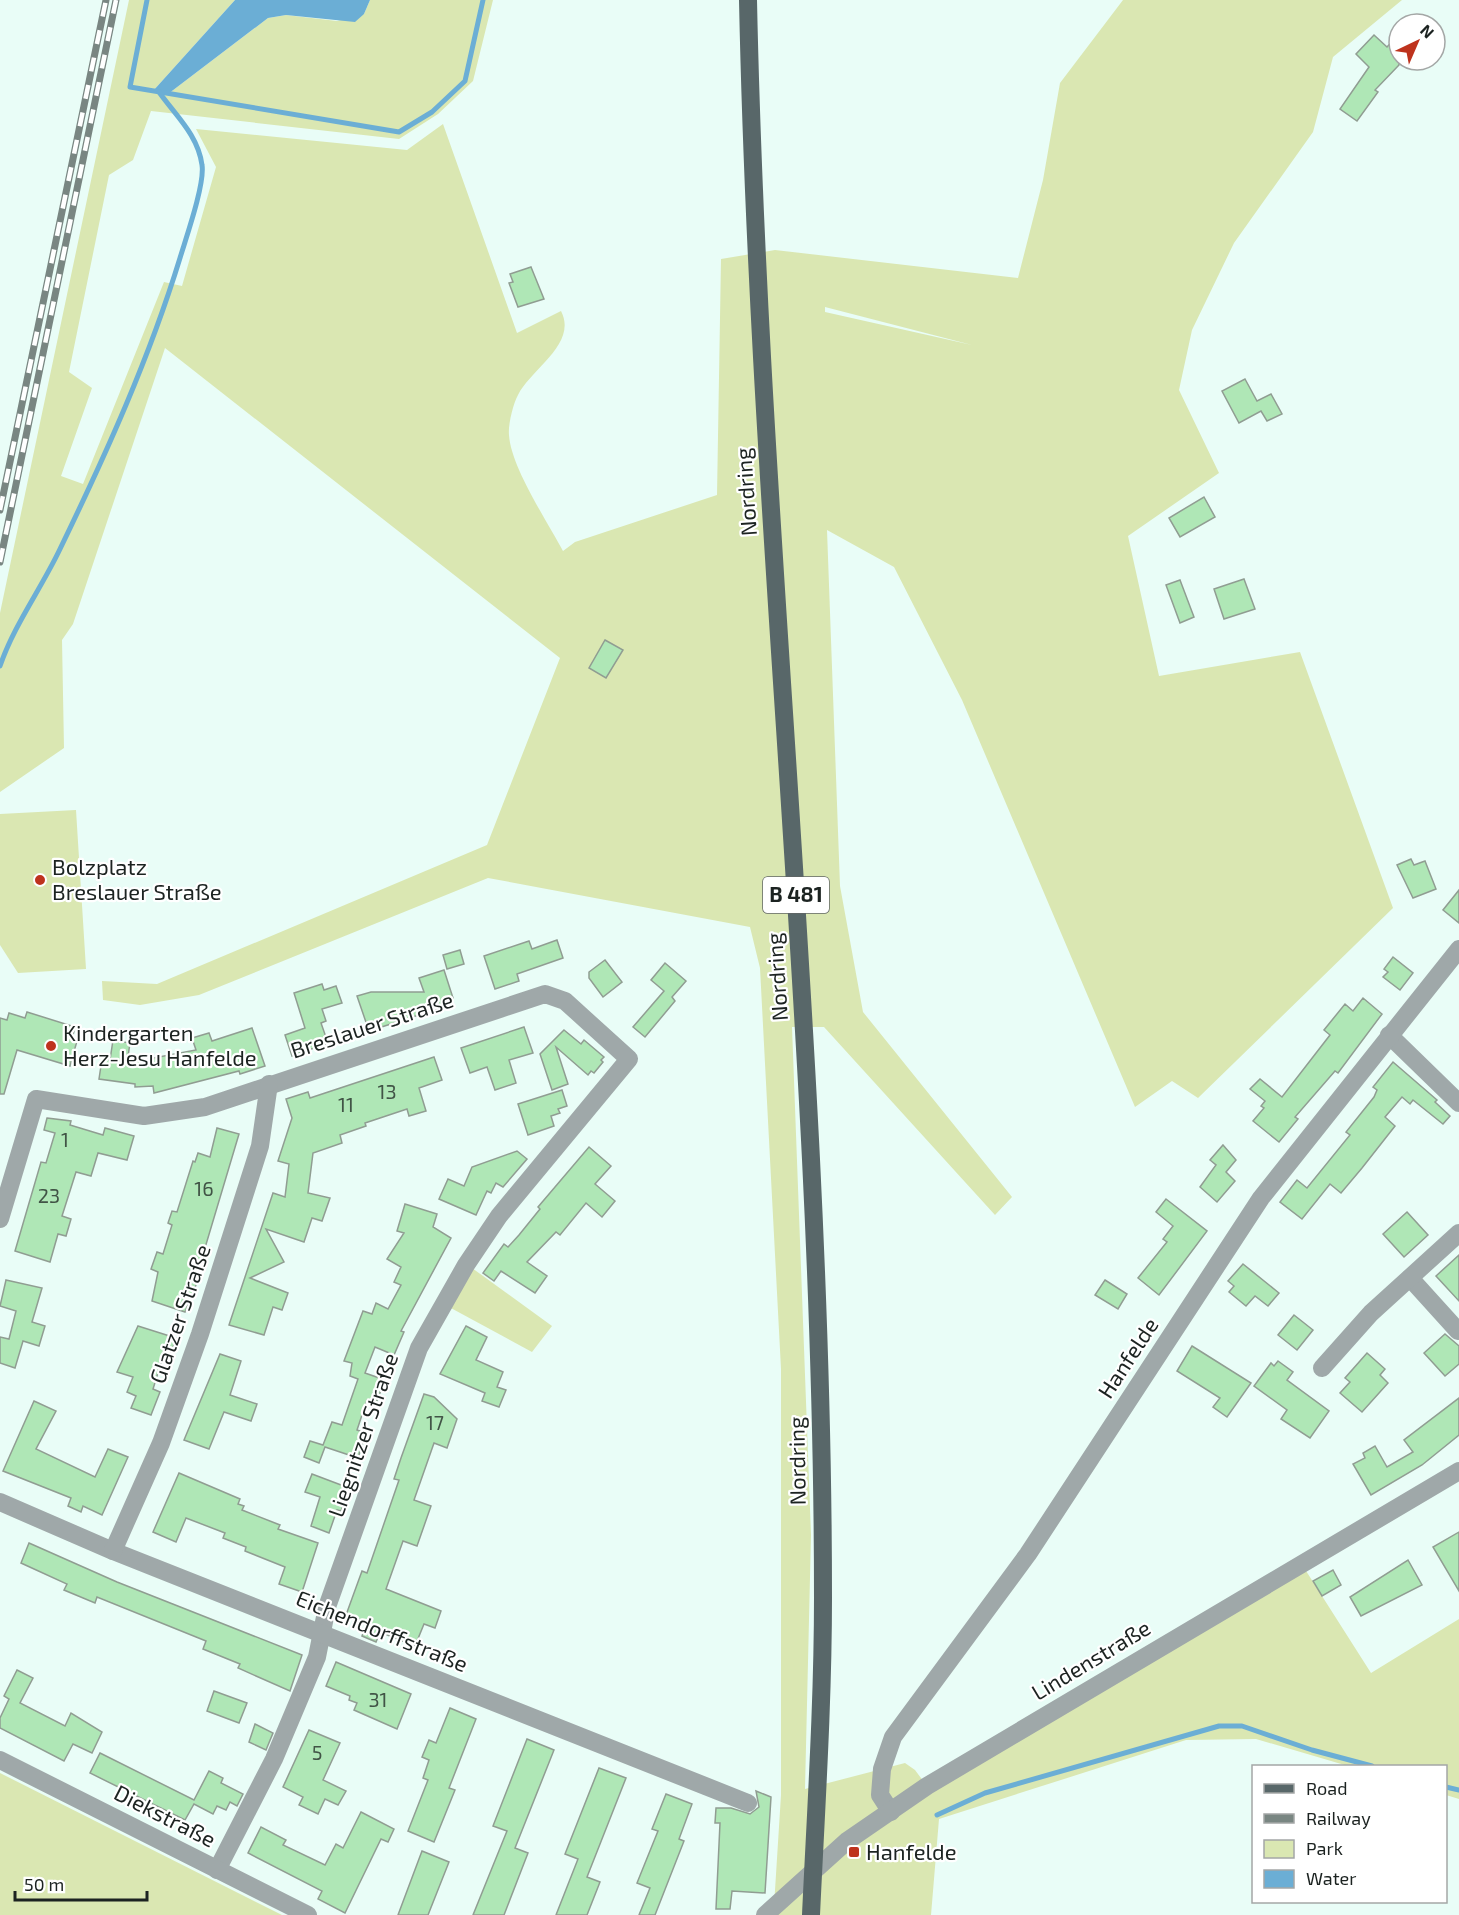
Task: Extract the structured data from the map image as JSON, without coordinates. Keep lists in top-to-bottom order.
{
  "streets": {
    "main road": ["Nordring", "B 481"],
    "street": [
      "Breslauer Straße",
      "Glatzer Straße",
      "Hanfelde",
      "Liegnitzer Straße",
      "Eichendorffstraße",
      "Lindenstraße",
      "Diekstraße"
    ]
  },
  "crossings": [
    ["Breslauer Straße", "Glatzer Straße"],
    ["Breslauer Straße", "Liegnitzer Straße"],
    ["Glatzer Straße", "Eichendorffstraße"],
    ["Hanfelde", "Lindenstraße"],
    ["Liegnitzer Straße", "Eichendorffstraße"],
    ["Liegnitzer Straße", "Diekstraße"]
  ],
  "places": {
    "other": ["Bolzplatz Breslauer Straße", "Kindergarten Herz-Jesu Hanfelde"],
    "transit": ["Hanfelde"]
  },
  "house_numbers": [
    "13",
    "11",
    "1",
    "16",
    "23",
    "17",
    "31",
    "5"
  ],
  "legend": [
    "Road",
    "Railway",
    "Park",
    "Water"
  ],
  "scale_bar": "50 m",
  "north": "top right"
}
